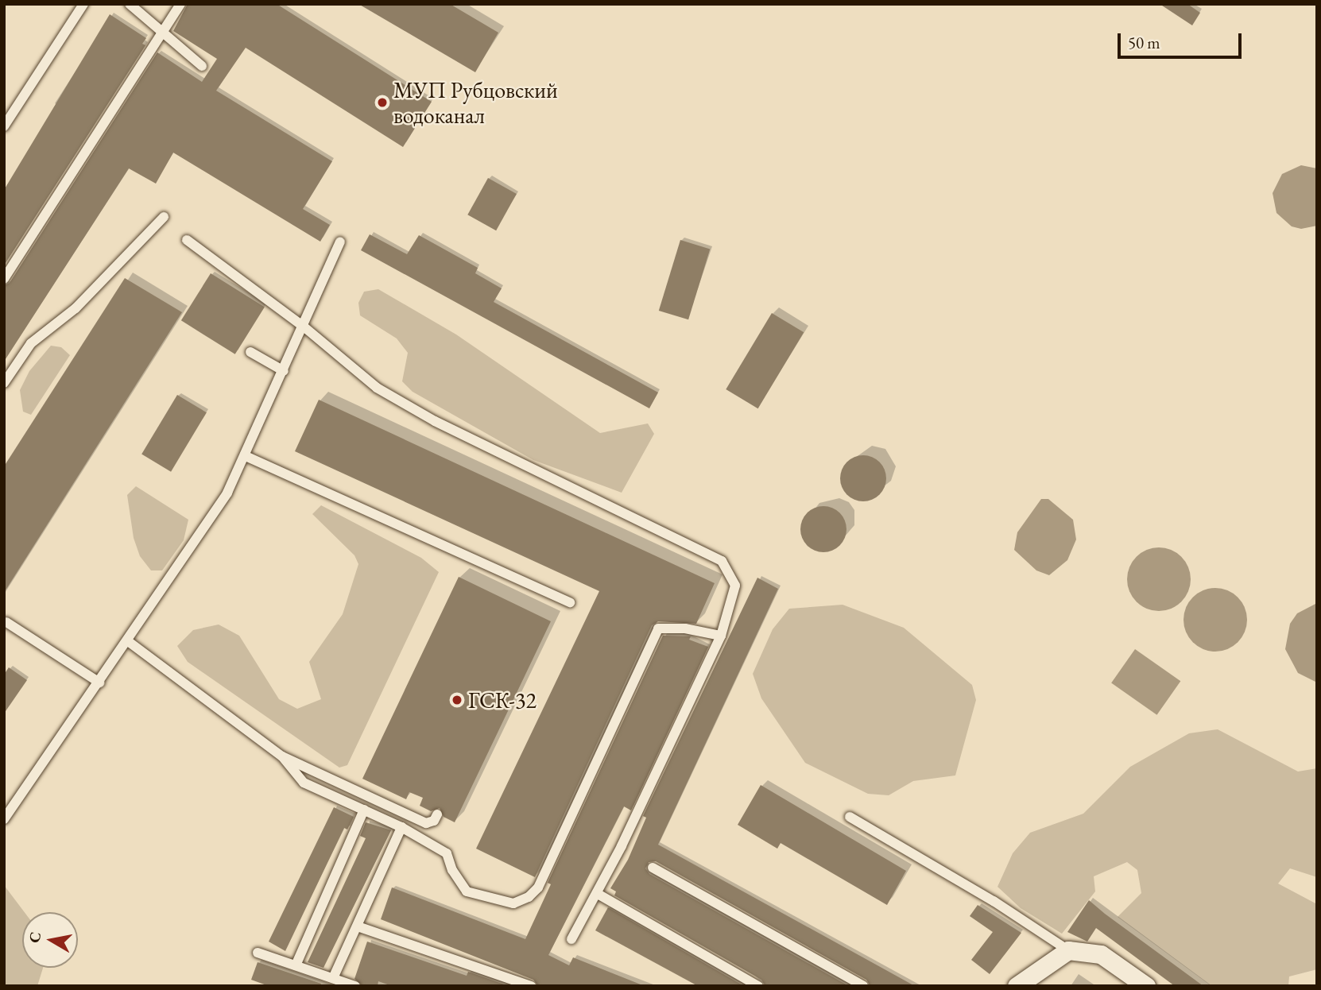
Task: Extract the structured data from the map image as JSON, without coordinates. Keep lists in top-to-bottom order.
{
  "places": ["МУП Рубцовский водоканал", "ГСК-32"],
  "scale_bar": "50 m",
  "north": "left"
}
